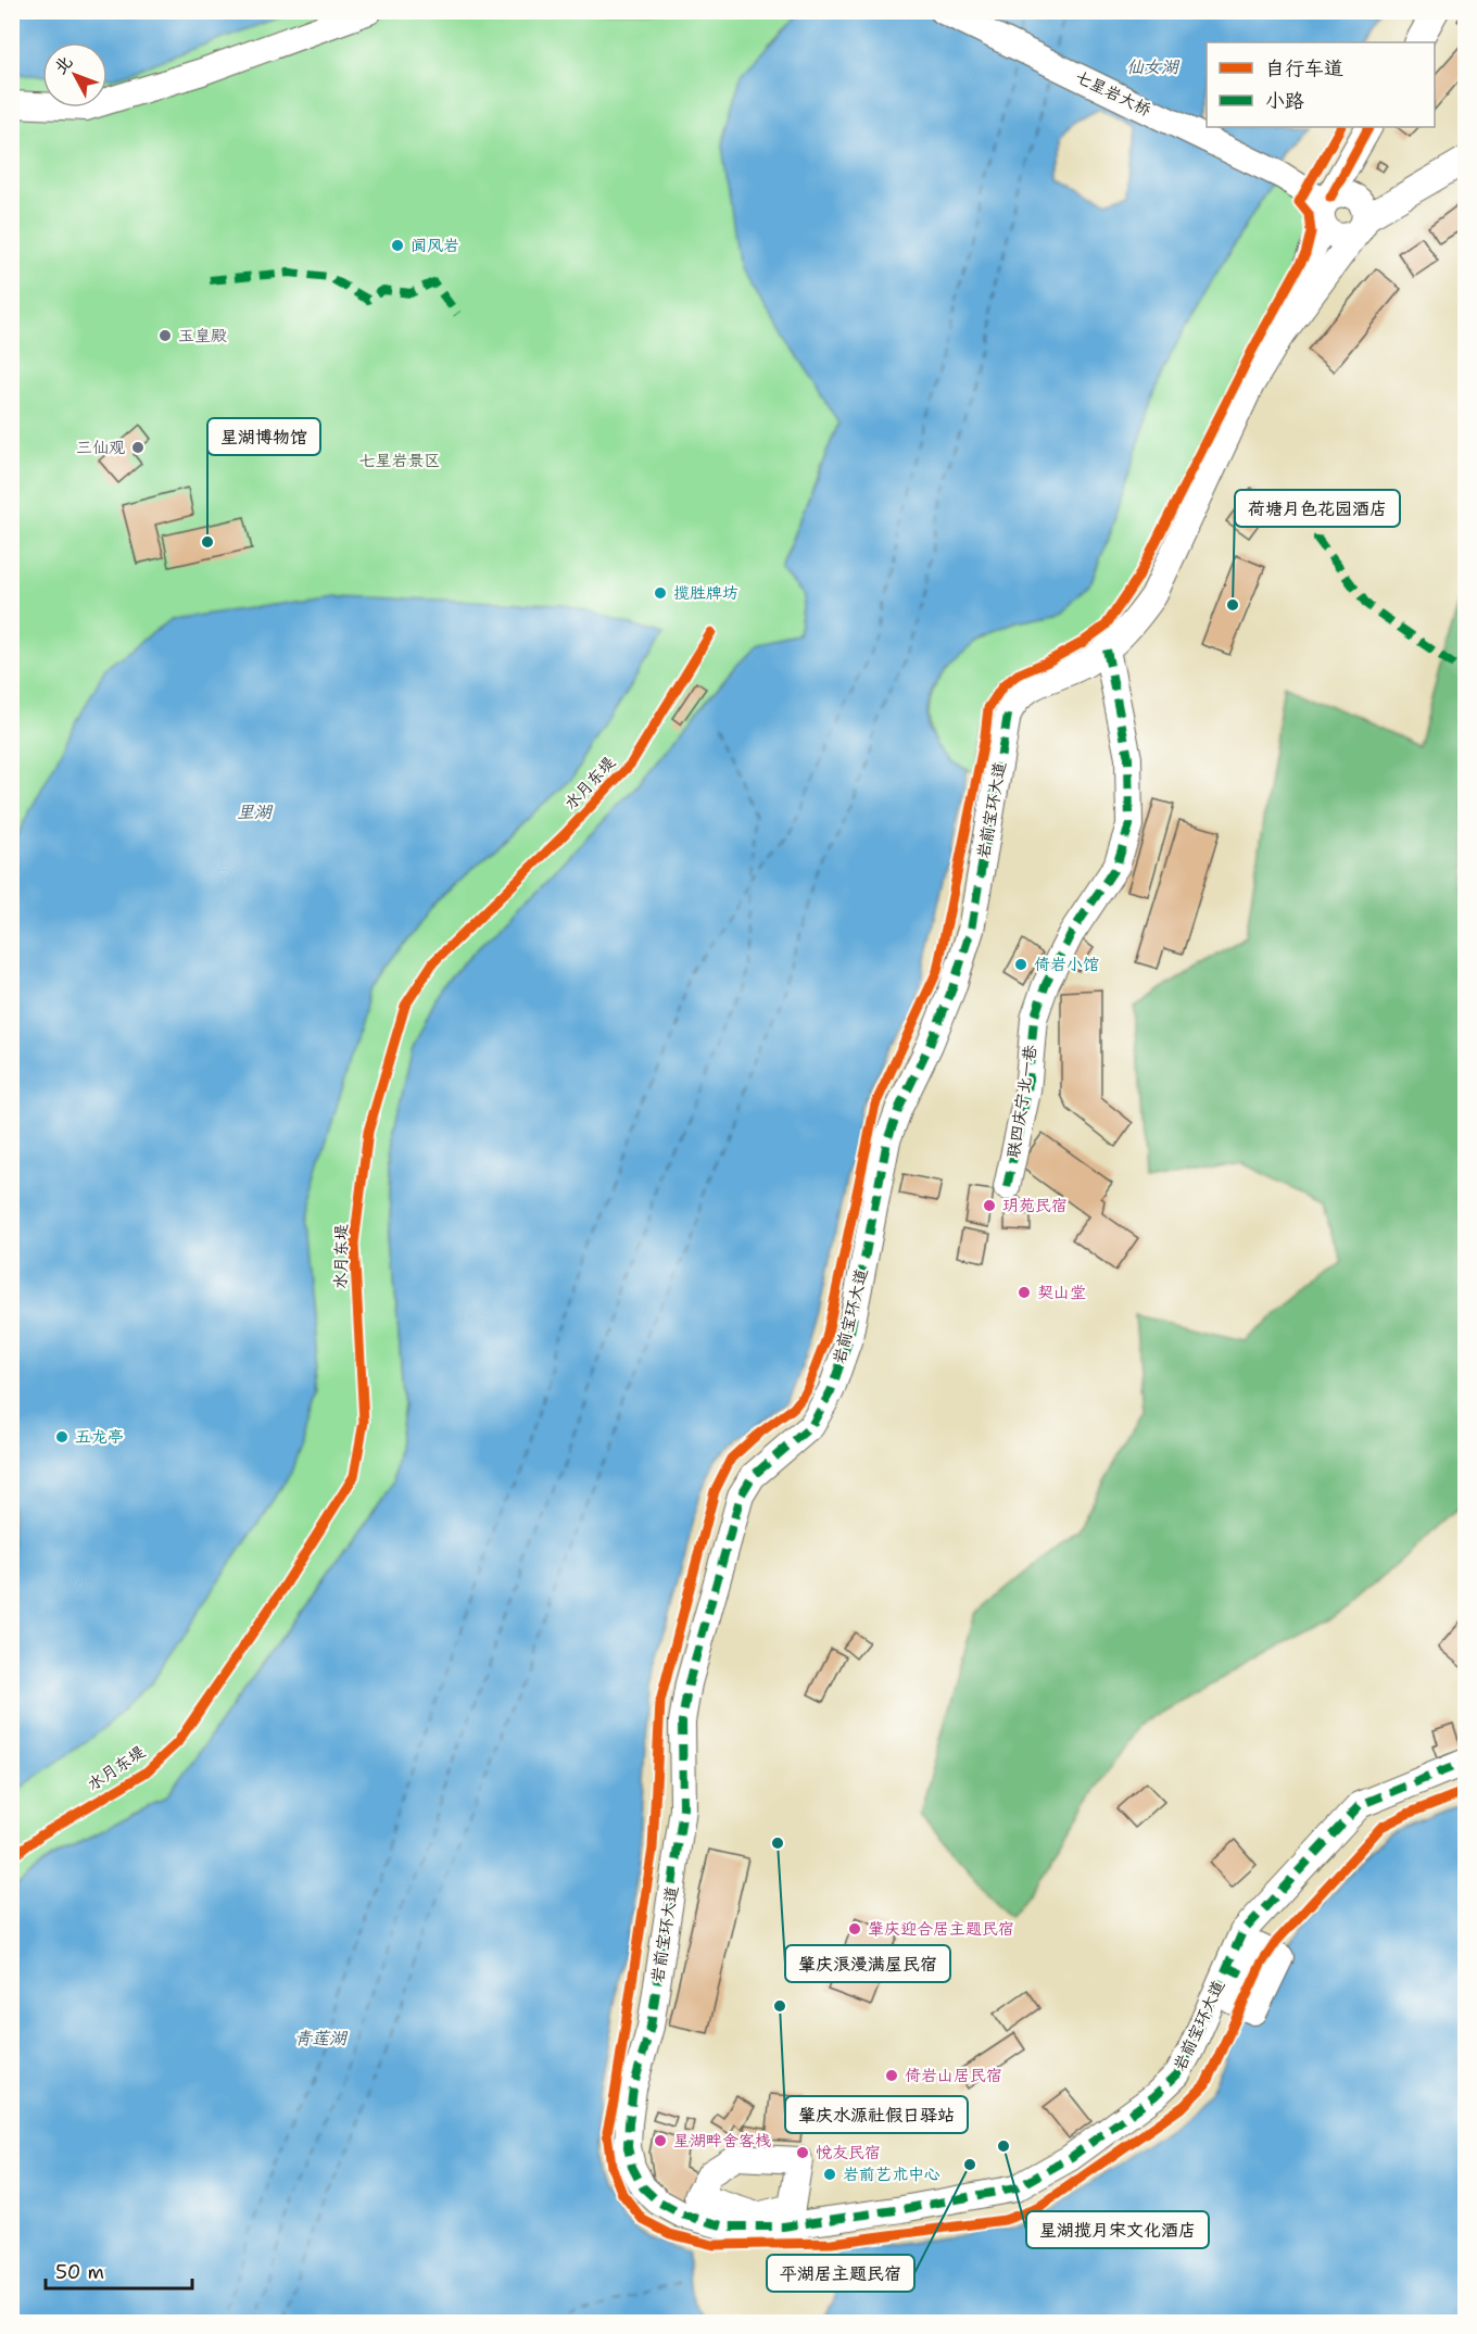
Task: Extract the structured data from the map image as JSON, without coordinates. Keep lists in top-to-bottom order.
{
  "streets": {
    "street": ["七星岩大桥", "岩前宝环大道", "联四庆宁北一巷"],
    "cycle path": ["水月东堤"]
  },
  "crossings": [
    ["岩前宝环大道", "联四庆宁北一巷"]
  ],
  "water": ["仙女湖", "里湖", "青莲湖"],
  "parks": ["七星岩景区"],
  "places": [
    "阆风岩",
    "玉皇殿",
    "三仙观",
    "星湖博物馆",
    "揽胜牌坊",
    "荷塘月色花园酒店",
    "倚岩小馆",
    "玥苑民宿",
    "契山堂",
    "五龙亭",
    "肇庆浪漫满屋民宿",
    "肇庆迎合居主题民宿",
    "肇庆水源社假日驿站",
    "倚岩山居民宿",
    "星湖畔舍客栈",
    "星湖揽月宋文化酒店",
    "悦友民宿",
    "平湖居主题民宿",
    "岩前艺术中心"
  ],
  "legend": ["自行车道", "小路"],
  "scale_bar": "50 m",
  "north": "top left"
}
